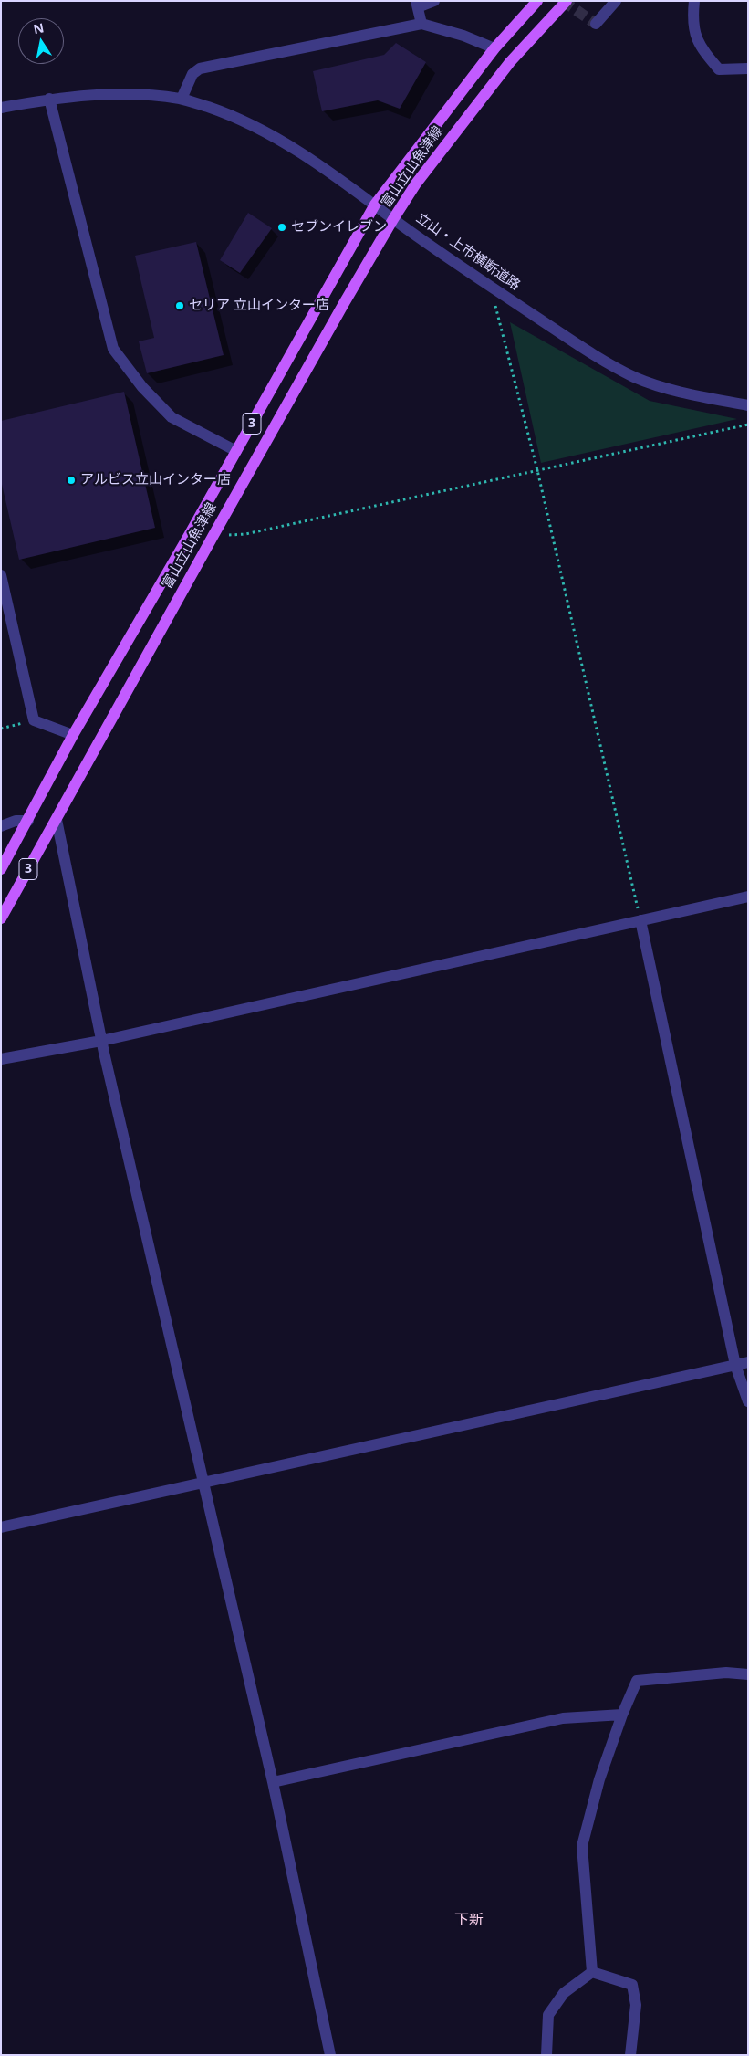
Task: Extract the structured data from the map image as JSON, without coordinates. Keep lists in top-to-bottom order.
{
  "streets": {
    "main road": ["富山立山魚津線", "3"],
    "street": ["立山・上市横断道路"]
  },
  "crossings": [
    ["富山立山魚津線", "立山・上市横断道路"]
  ],
  "districts": ["下新"],
  "places": ["セブンイレブン", "セリア 立山インター店", "アルビス立山インター店"],
  "north": "top"
}
